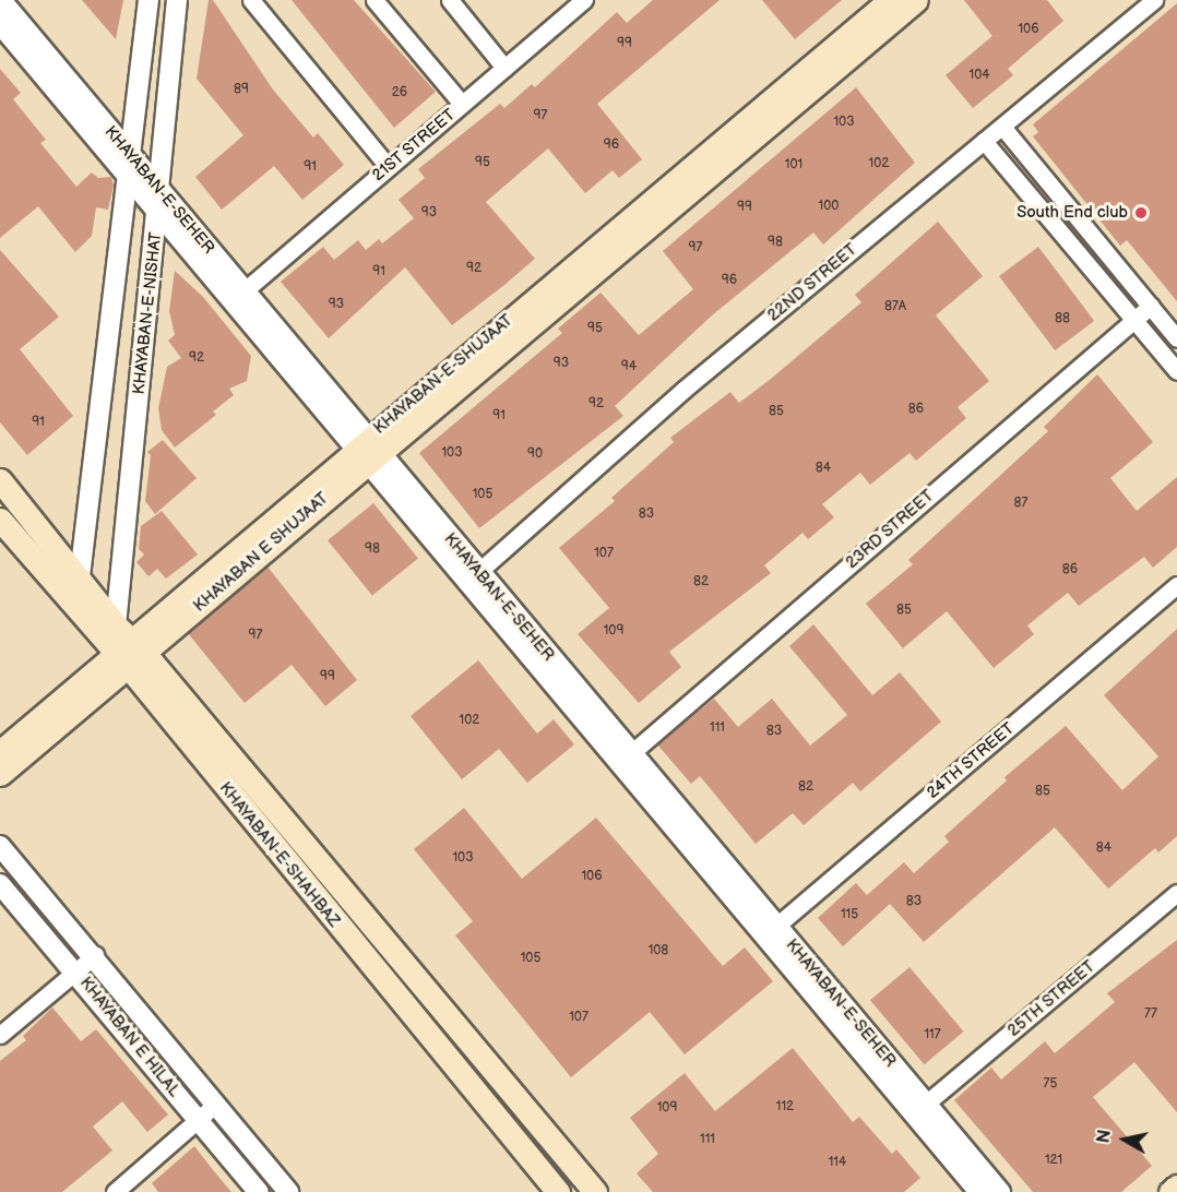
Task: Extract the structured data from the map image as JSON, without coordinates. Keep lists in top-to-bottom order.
{
  "streets": {
    "main road": ["KHAYABAN-E-SHUJAAT", "KHAYABAN E SHUJAAT", "KHAYABAN-E-SHAHBAZ"],
    "street": [
      "21ST STREET",
      "KHAYABAN-E-SEHER",
      "22ND STREET",
      "KHAYABAN-E-NISHAT",
      "23RD STREET",
      "24TH STREET",
      "25TH STREET",
      "KHAYABAN E HILAL"
    ]
  },
  "crossings": [
    ["21ST STREET", "KHAYABAN-E-SEHER"],
    ["KHAYABAN-E-SEHER", "22ND STREET"],
    ["KHAYABAN-E-SEHER", "KHAYABAN-E-NISHAT"],
    ["KHAYABAN-E-SEHER", "KHAYABAN-E-SHUJAAT"],
    ["KHAYABAN-E-SEHER", "23RD STREET"],
    ["KHAYABAN-E-SEHER", "KHAYABAN E SHUJAAT"],
    ["KHAYABAN-E-SEHER", "24TH STREET"],
    ["KHAYABAN-E-SEHER", "25TH STREET"],
    ["KHAYABAN-E-SHUJAAT", "KHAYABAN E SHUJAAT"],
    ["KHAYABAN E SHUJAAT", "KHAYABAN-E-SHAHBAZ"]
  ],
  "places": ["South End club"],
  "house_numbers": [
    "106",
    "99",
    "104",
    "89",
    "26",
    "97",
    "103",
    "96",
    "95",
    "102",
    "101",
    "91",
    "100",
    "99",
    "93",
    "98",
    "97",
    "92",
    "91",
    "96",
    "93",
    "87A",
    "88",
    "95",
    "92",
    "93",
    "94",
    "92",
    "86",
    "85",
    "91",
    "91",
    "103",
    "90",
    "84",
    "105",
    "87",
    "83",
    "98",
    "107",
    "86",
    "82",
    "85",
    "109",
    "97",
    "99",
    "102",
    "111",
    "83",
    "82",
    "85",
    "84",
    "103",
    "106",
    "83",
    "115",
    "108",
    "105",
    "77",
    "107",
    "117",
    "75",
    "112",
    "109",
    "111",
    "121",
    "114"
  ],
  "north": "left"
}
